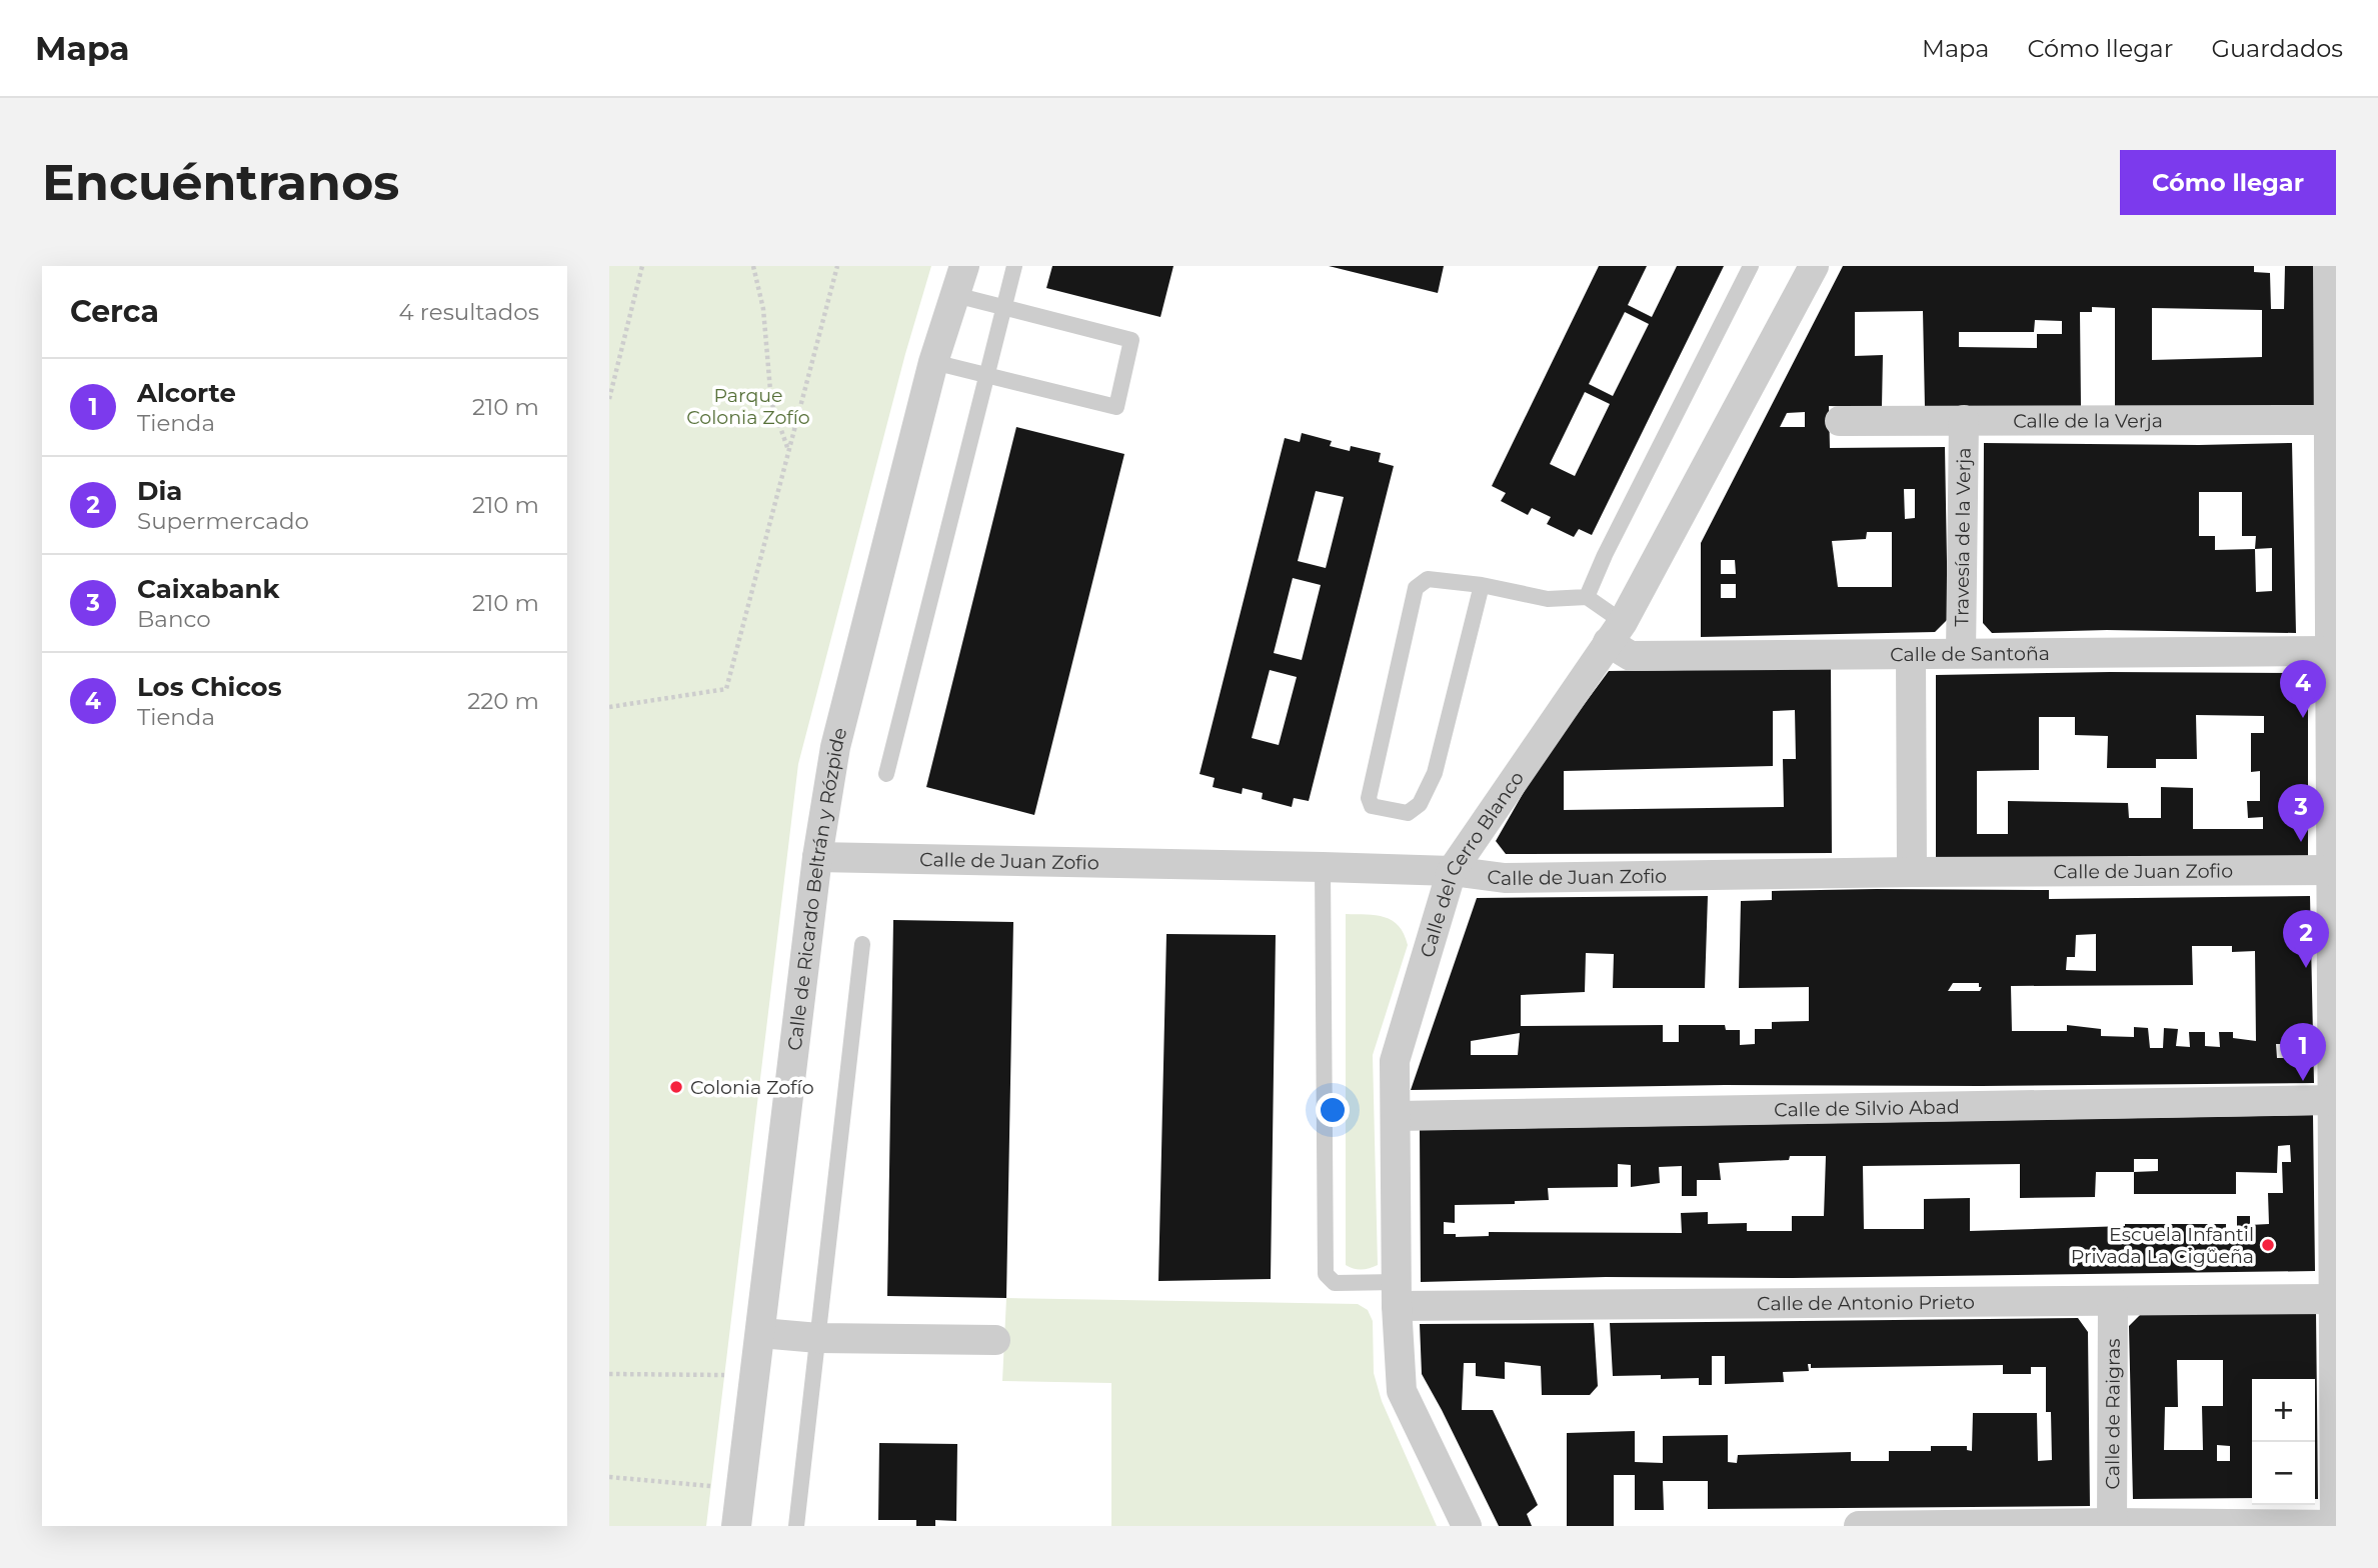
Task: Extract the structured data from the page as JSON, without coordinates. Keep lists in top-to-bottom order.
{
  "streets": {
    "street": [
      "Calle de la Verja",
      "Travesía de la Verja",
      "Calle de Santoña",
      "Calle de Juan Zofio",
      "Calle del Cerro Blanco",
      "Calle de Ricardo Beltrán y Rózpide",
      "Calle de Silvio Abad",
      "Calle de Antonio Prieto",
      "Calle de Raigras"
    ]
  },
  "crossings": [
    ["Calle de la Verja", "Travesía de la Verja"],
    ["Travesía de la Verja", "Calle de Santoña"],
    ["Calle de Santoña", "Calle del Cerro Blanco"],
    ["Calle de Juan Zofio", "Calle del Cerro Blanco"],
    ["Calle de Juan Zofio", "Calle de Ricardo Beltrán y Rózpide"],
    ["Calle del Cerro Blanco", "Calle de Silvio Abad"],
    ["Calle del Cerro Blanco", "Calle de Antonio Prieto"],
    ["Calle de Antonio Prieto", "Calle de Raigras"]
  ],
  "parks": ["Parque Colonia Zofío"],
  "places": ["Colonia Zofío", "Escuela Infantil Privada La Cigüeña"],
  "page": {
    "header": "Mapa",
    "nav": ["Mapa", "Cómo llegar", "Guardados"],
    "buttons": "Cómo llegar",
    "title": "Encuéntranos",
    "heading": ["Cerca", "4 resultados"],
    "list": [
      {
        "mark": "1",
        "name": "Alcorte",
        "note": "Tienda",
        "value": "210 m"
      },
      {
        "mark": "2",
        "name": "Dia",
        "note": "Supermercado",
        "value": "210 m"
      },
      {
        "mark": "3",
        "name": "Caixabank",
        "note": "Banco",
        "value": "210 m"
      },
      {
        "mark": "4",
        "name": "Los Chicos",
        "note": "Tienda",
        "value": "220 m"
      }
    ],
    "pins": [
      "4",
      "3",
      "2",
      "1"
    ],
    "map_buttons": ["+", "−"]
  }
}
